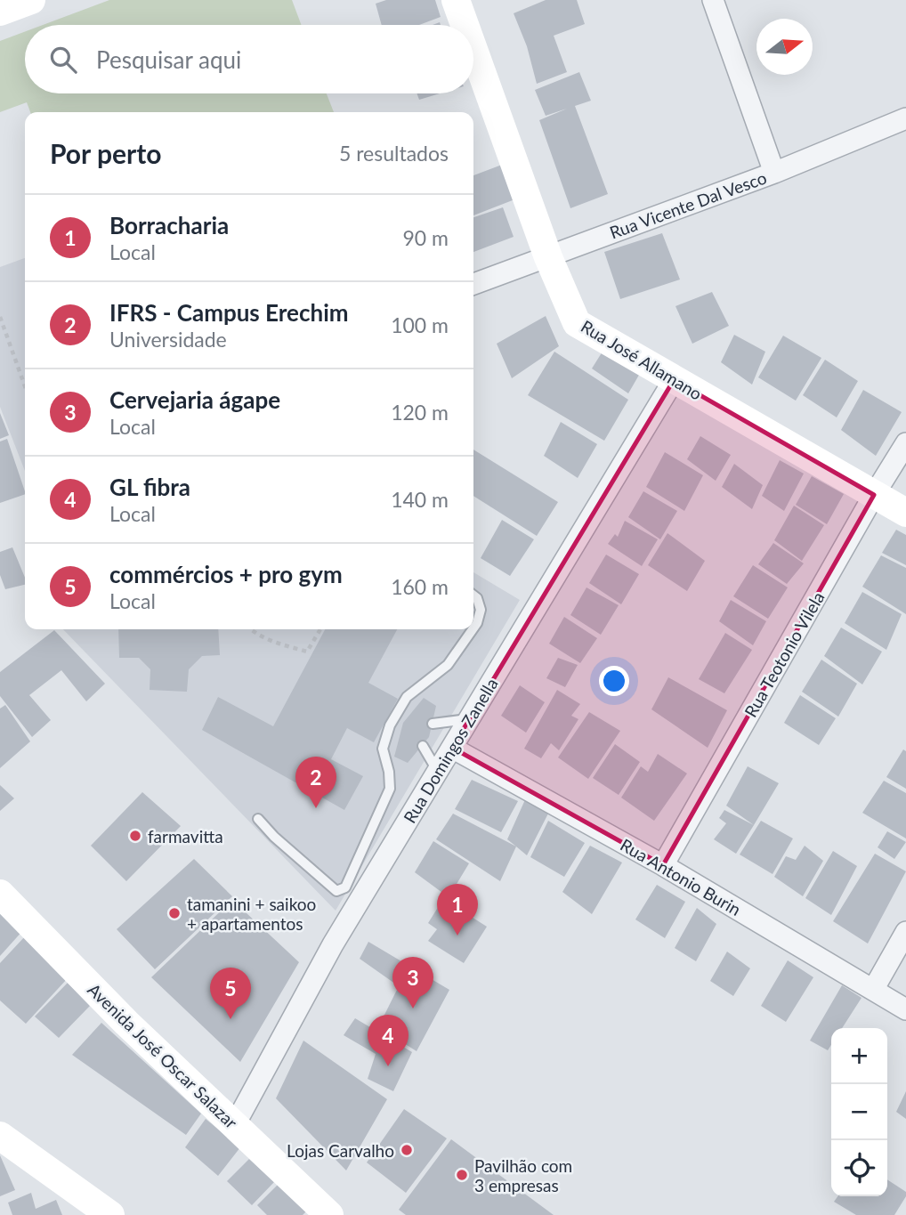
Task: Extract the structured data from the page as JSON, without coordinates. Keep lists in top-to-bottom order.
{
  "streets": {
    "street": [
      "Rua Vicente Dal Vesco",
      "Rua José Allamano",
      "Rua Teotonio Vilela",
      "Rua Domingos Zanella",
      "Rua Antonio Burin",
      "Avenida José Oscar Salazar"
    ]
  },
  "crossings": [
    ["Rua Vicente Dal Vesco", "Rua José Allamano"],
    ["Rua José Allamano", "Rua Teotonio Vilela"],
    ["Rua José Allamano", "Rua Domingos Zanella"],
    ["Rua Teotonio Vilela", "Rua Antonio Burin"],
    ["Rua Domingos Zanella", "Rua Antonio Burin"],
    ["Rua Domingos Zanella", "Avenida José Oscar Salazar"]
  ],
  "places": [
    "farmavitta",
    "tamanini + saikoo + apartamentos",
    "Lojas Carvalho",
    "Pavilhão com 3 empresas"
  ],
  "north": "right",
  "page": {
    "search": "Pesquisar aqui",
    "heading": ["Por perto", "5 resultados"],
    "list": [
      {
        "mark": "1",
        "name": "Borracharia",
        "note": "Local",
        "value": "90 m"
      },
      {
        "mark": "2",
        "name": "IFRS - Campus Erechim",
        "note": "Universidade",
        "value": "100 m"
      },
      {
        "mark": "3",
        "name": "Cervejaria ágape",
        "note": "Local",
        "value": "120 m"
      },
      {
        "mark": "4",
        "name": "GL fibra",
        "note": "Local",
        "value": "140 m"
      },
      {
        "mark": "5",
        "name": "commércios + pro gym",
        "note": "Local",
        "value": "160 m"
      }
    ],
    "pins": [
      "2",
      "1",
      "3",
      "5",
      "4"
    ],
    "map_buttons": ["+", "−"]
  }
}
